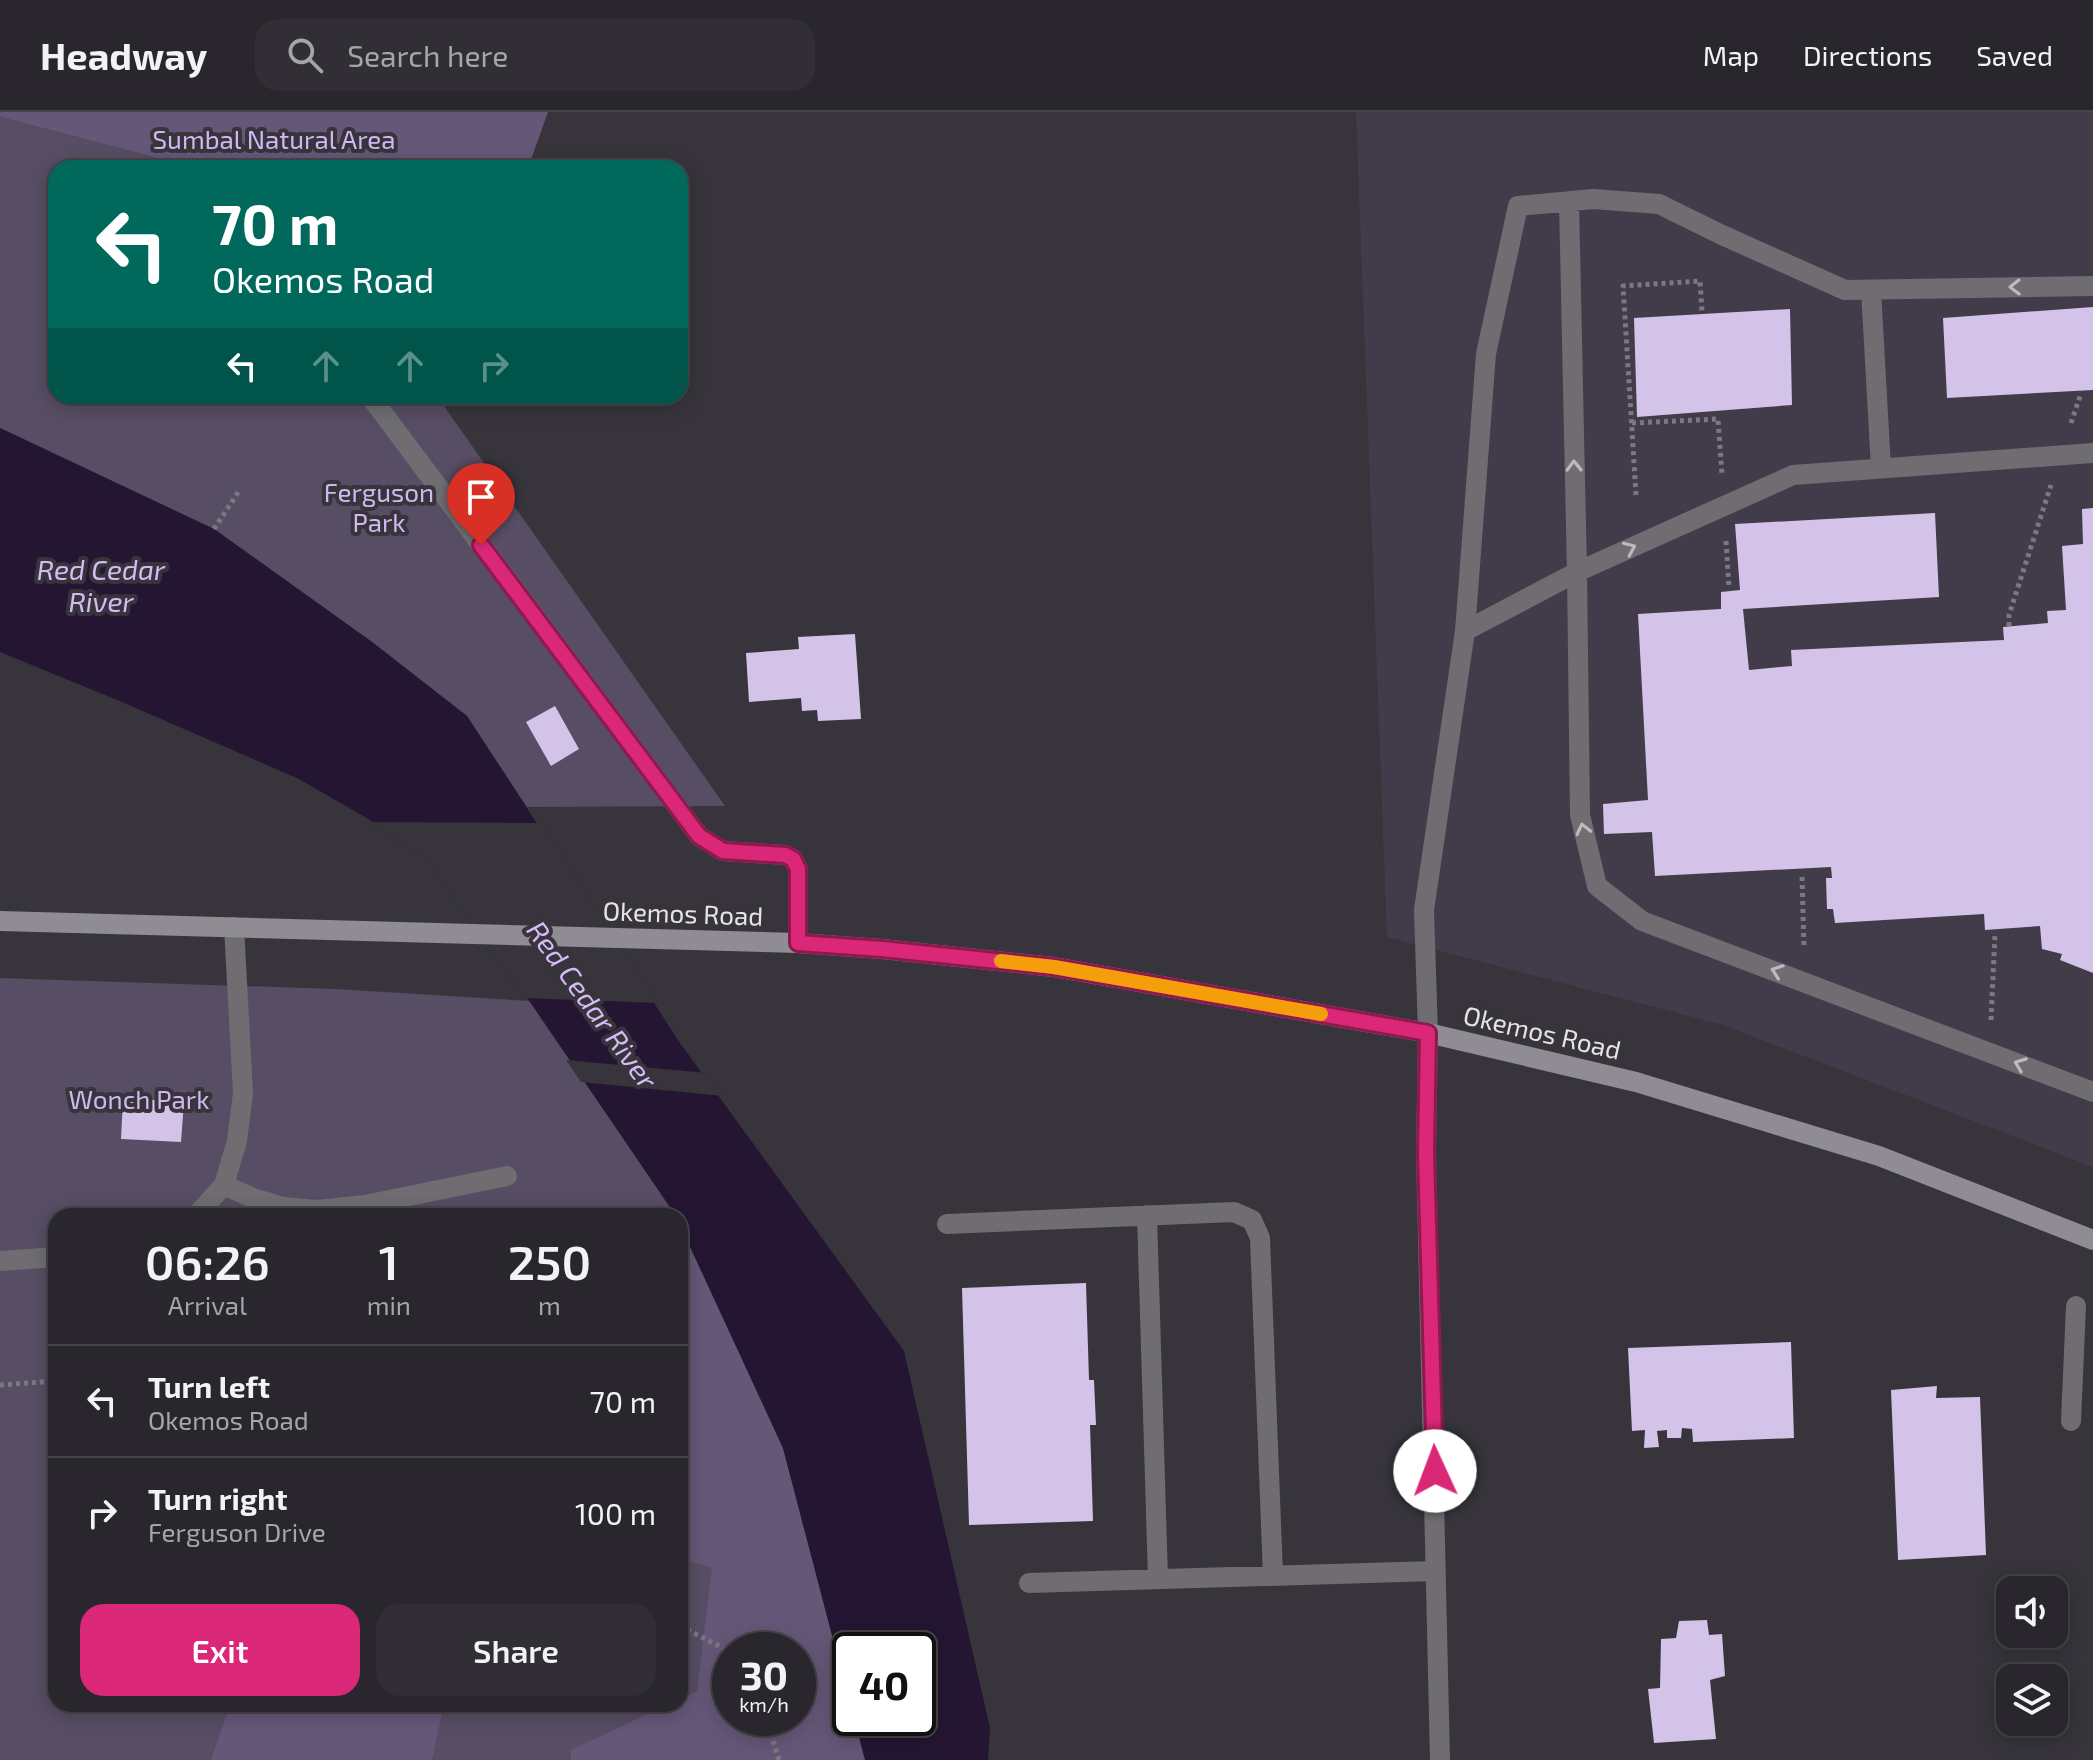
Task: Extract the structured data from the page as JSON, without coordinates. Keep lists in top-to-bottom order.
{
  "streets": {
    "main road": ["Okemos Road"]
  },
  "water": ["Red Cedar River"],
  "parks": ["Sumbal Natural Area", "Ferguson Park", "Wonch Park"],
  "page": {
    "header": "Headway",
    "search": "Search here",
    "nav": ["Map", "Directions", "Saved"],
    "turn": ["70 m", "Okemos Road"],
    "eta": [
      "06:26",
      "Arrival",
      "1",
      "min",
      "250",
      "m"
    ],
    "list": [
      {
        "name": "Turn left",
        "note": "Okemos Road",
        "value": "70 m"
      },
      {
        "name": "Turn right",
        "note": "Ferguson Drive",
        "value": "100 m"
      }
    ],
    "buttons": ["Exit", "Share"],
    "speed": "30 km/h",
    "limit": "40"
  }
}
